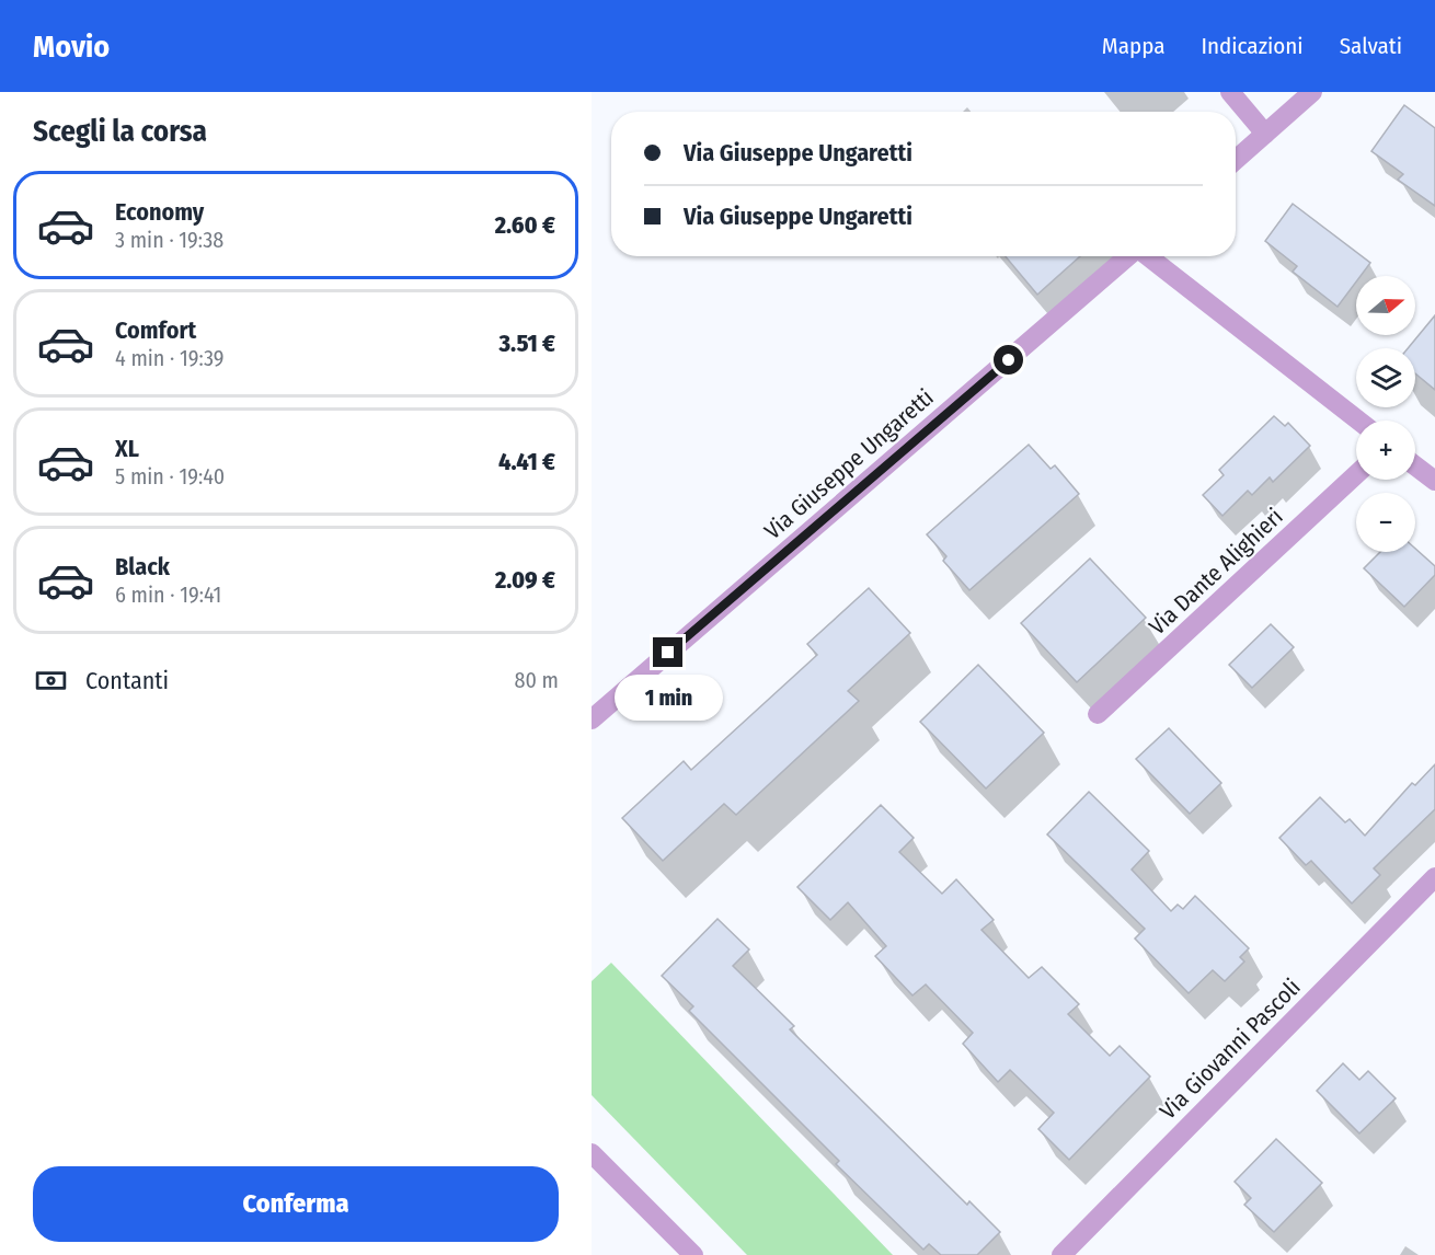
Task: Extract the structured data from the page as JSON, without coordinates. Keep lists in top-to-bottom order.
{
  "streets": {
    "street": ["Via Giuseppe Ungaretti", "Via Dante Alighieri", "Via Giovanni Pascoli"]
  },
  "north": "right",
  "page": {
    "header": "Movio",
    "nav": ["Mappa", "Indicazioni", "Salvati"],
    "heading": "Scegli la corsa",
    "banner": ["Via Giuseppe Ungaretti", "Via Giuseppe Ungaretti"],
    "list": [
      {
        "name": "Economy",
        "note": "3 min · 19:38",
        "value": "2.60 €"
      },
      {
        "name": "Comfort",
        "note": "4 min · 19:39",
        "value": "3.51 €"
      },
      {
        "name": "XL",
        "note": "5 min · 19:40",
        "value": "4.41 €"
      },
      {
        "name": "Black",
        "note": "6 min · 19:41",
        "value": "2.09 €"
      }
    ],
    "map_buttons": ["+", "−"],
    "pay": ["Contanti", "80 m"],
    "bubble": "1 min",
    "buttons": "Conferma"
  }
}
